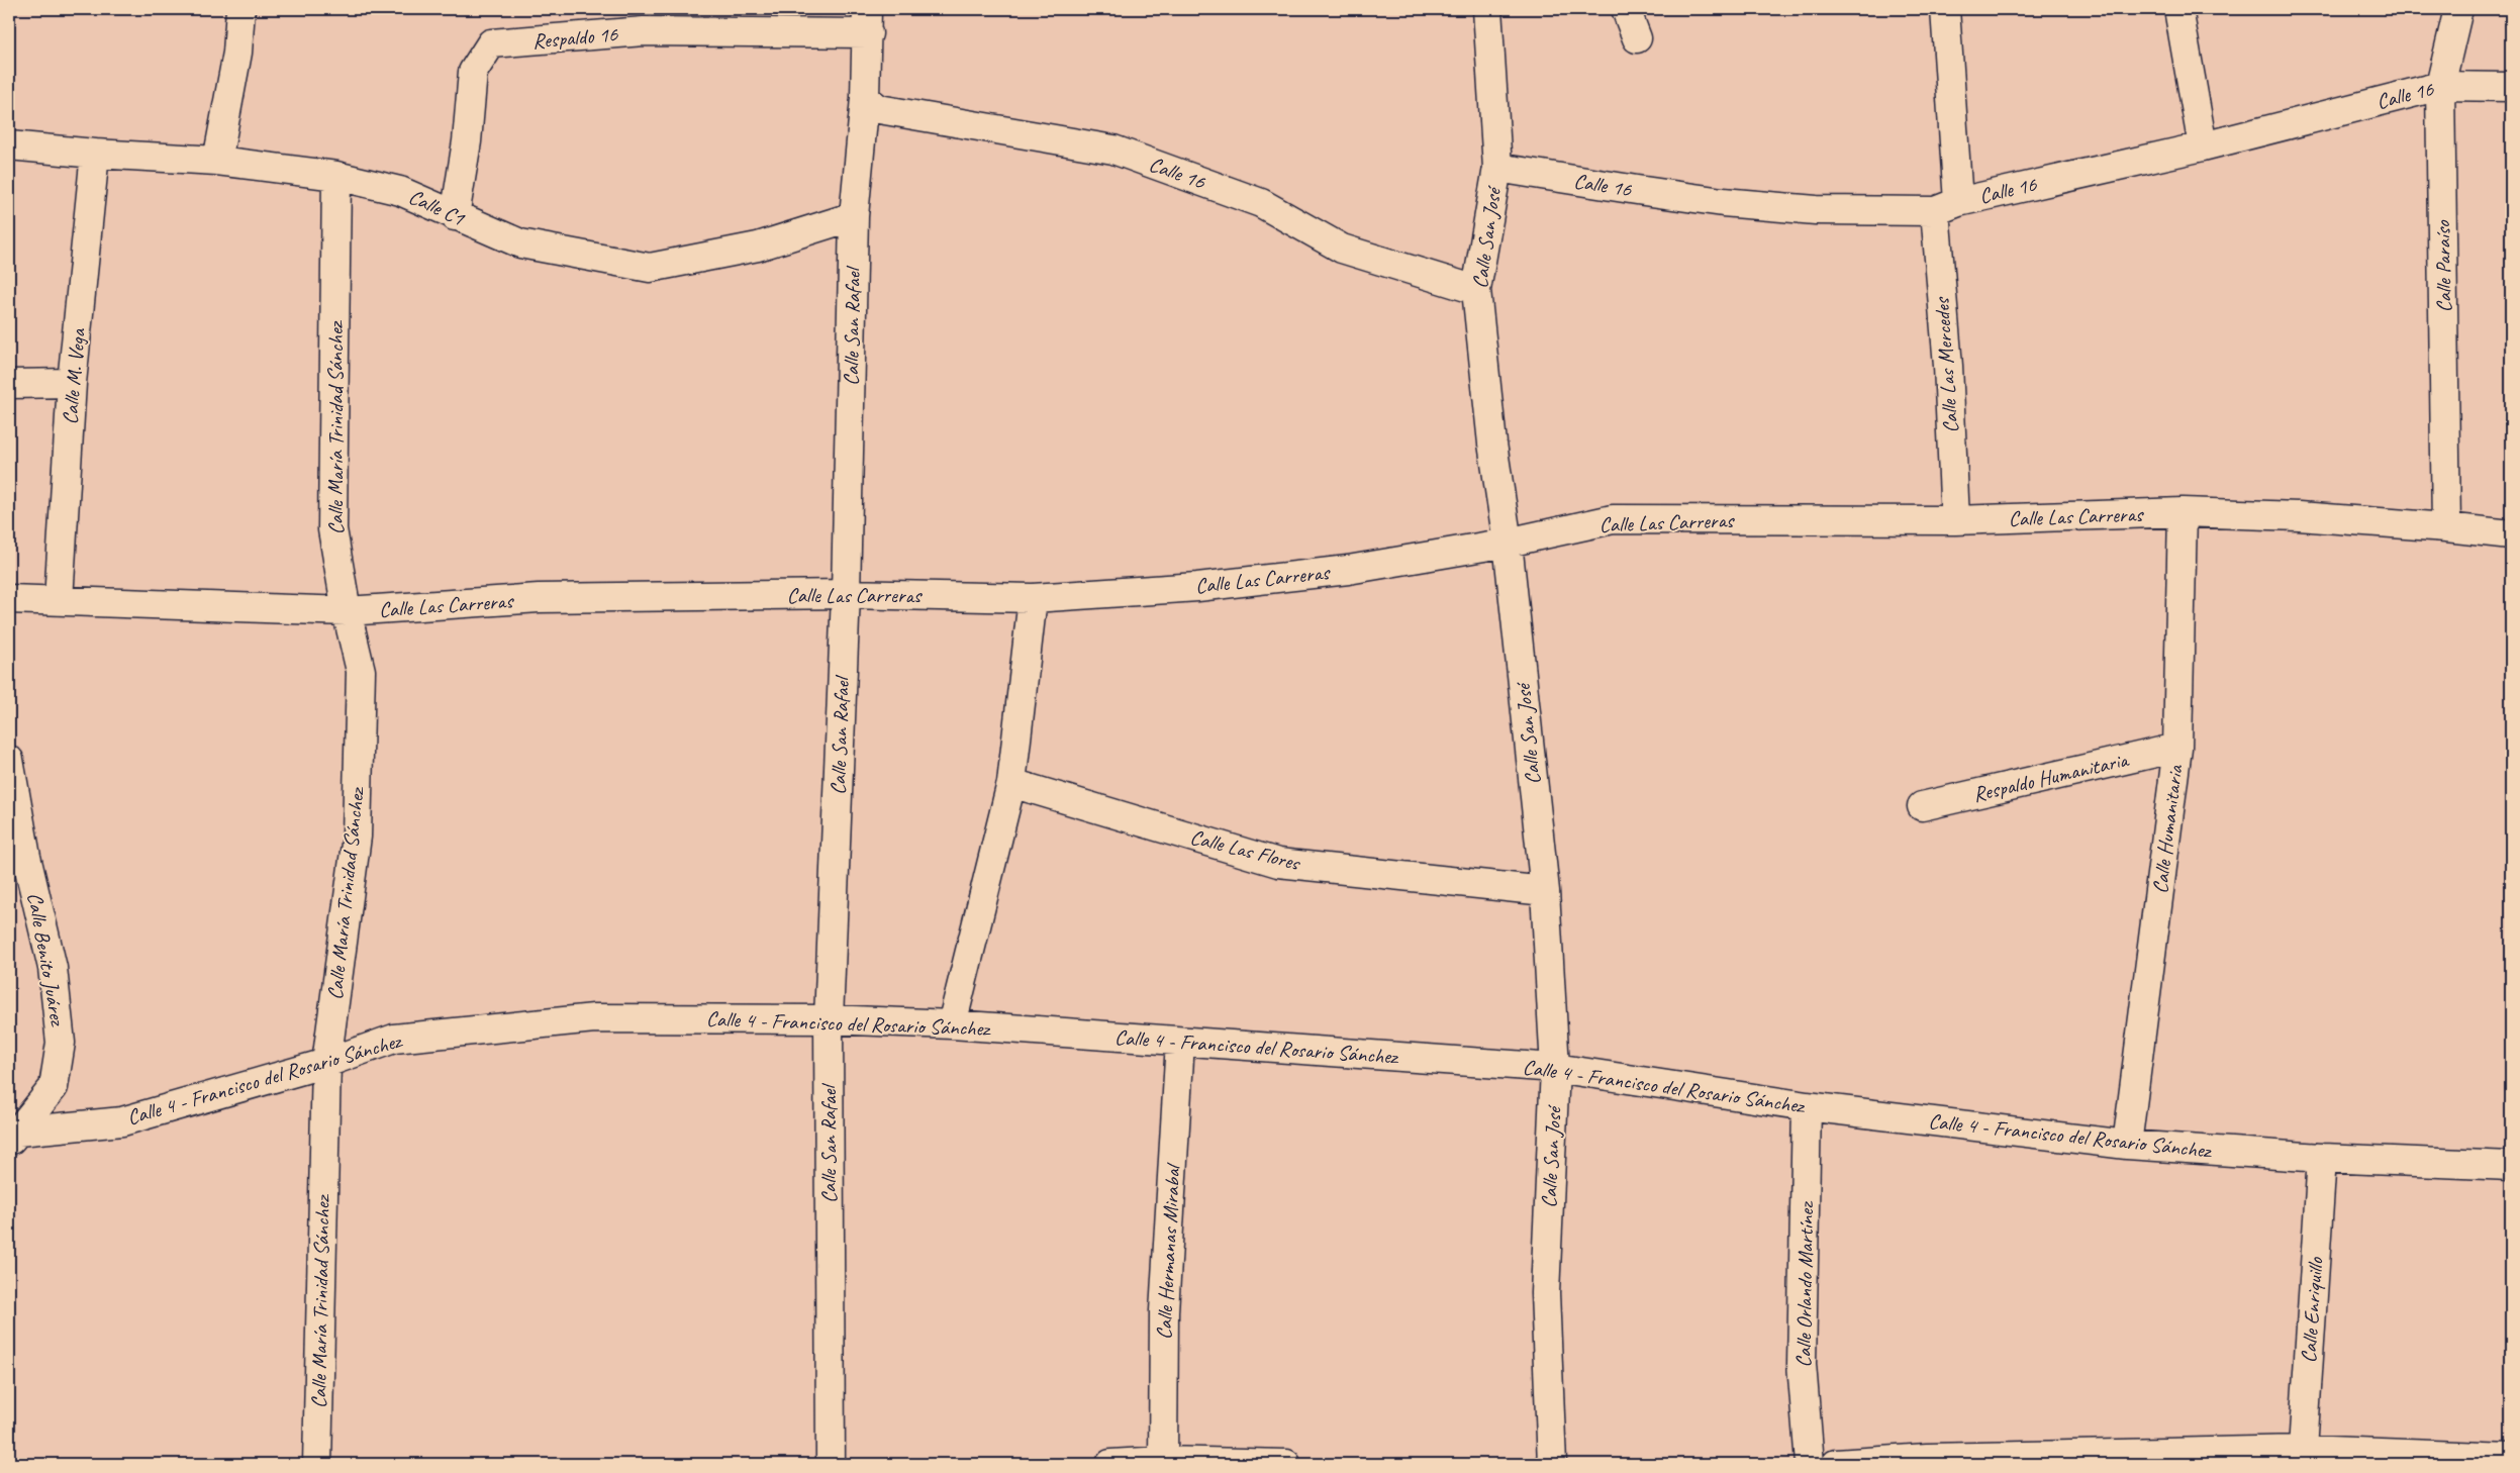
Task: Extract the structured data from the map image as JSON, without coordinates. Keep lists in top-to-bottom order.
{
  "streets": {
    "street": [
      "Respaldo 16",
      "Calle 16",
      "Calle C1",
      "Calle San José",
      "Calle Paraíso",
      "Calle San Rafael",
      "Calle Las Mercedes",
      "Calle M. Vega",
      "Calle María Trinidad Sánchez",
      "Calle Las Carreras",
      "Respaldo Humanitaria",
      "Calle Humanitaria",
      "Calle Las Flores",
      "Calle Benito Juárez",
      "Calle 4 - Francisco del Rosario Sánchez",
      "Calle Hermanas Mirabal",
      "Calle Orlando Martínez",
      "Calle Enriquillo"
    ]
  },
  "crossings": [
    ["Respaldo 16", "Calle C1"],
    ["Respaldo 16", "Calle San Rafael"],
    ["Calle 16", "Calle San José"],
    ["Calle 16", "Calle Paraíso"],
    ["Calle 16", "Calle San Rafael"],
    ["Calle 16", "Calle Las Mercedes"],
    ["Calle C1", "Calle San Rafael"],
    ["Calle C1", "Calle M. Vega"],
    ["Calle C1", "Calle María Trinidad Sánchez"],
    ["Calle San José", "Calle Las Carreras"],
    ["Calle San José", "Calle Las Flores"],
    ["Calle San José", "Calle 4 - Francisco del Rosario Sánchez"],
    ["Calle Paraíso", "Calle Las Carreras"],
    ["Calle San Rafael", "Calle Las Carreras"],
    ["Calle San Rafael", "Calle 4 - Francisco del Rosario Sánchez"],
    ["Calle Las Mercedes", "Calle Las Carreras"],
    ["Calle M. Vega", "Calle Las Carreras"],
    ["Calle María Trinidad Sánchez", "Calle Las Carreras"],
    ["Calle María Trinidad Sánchez", "Calle 4 - Francisco del Rosario Sánchez"],
    ["Calle Las Carreras", "Calle Humanitaria"],
    ["Respaldo Humanitaria", "Calle Humanitaria"],
    ["Calle Humanitaria", "Calle 4 - Francisco del Rosario Sánchez"],
    ["Calle Benito Juárez", "Calle 4 - Francisco del Rosario Sánchez"],
    ["Calle 4 - Francisco del Rosario Sánchez", "Calle Hermanas Mirabal"],
    ["Calle 4 - Francisco del Rosario Sánchez", "Calle Orlando Martínez"],
    ["Calle 4 - Francisco del Rosario Sánchez", "Calle Enriquillo"]
  ]
}
